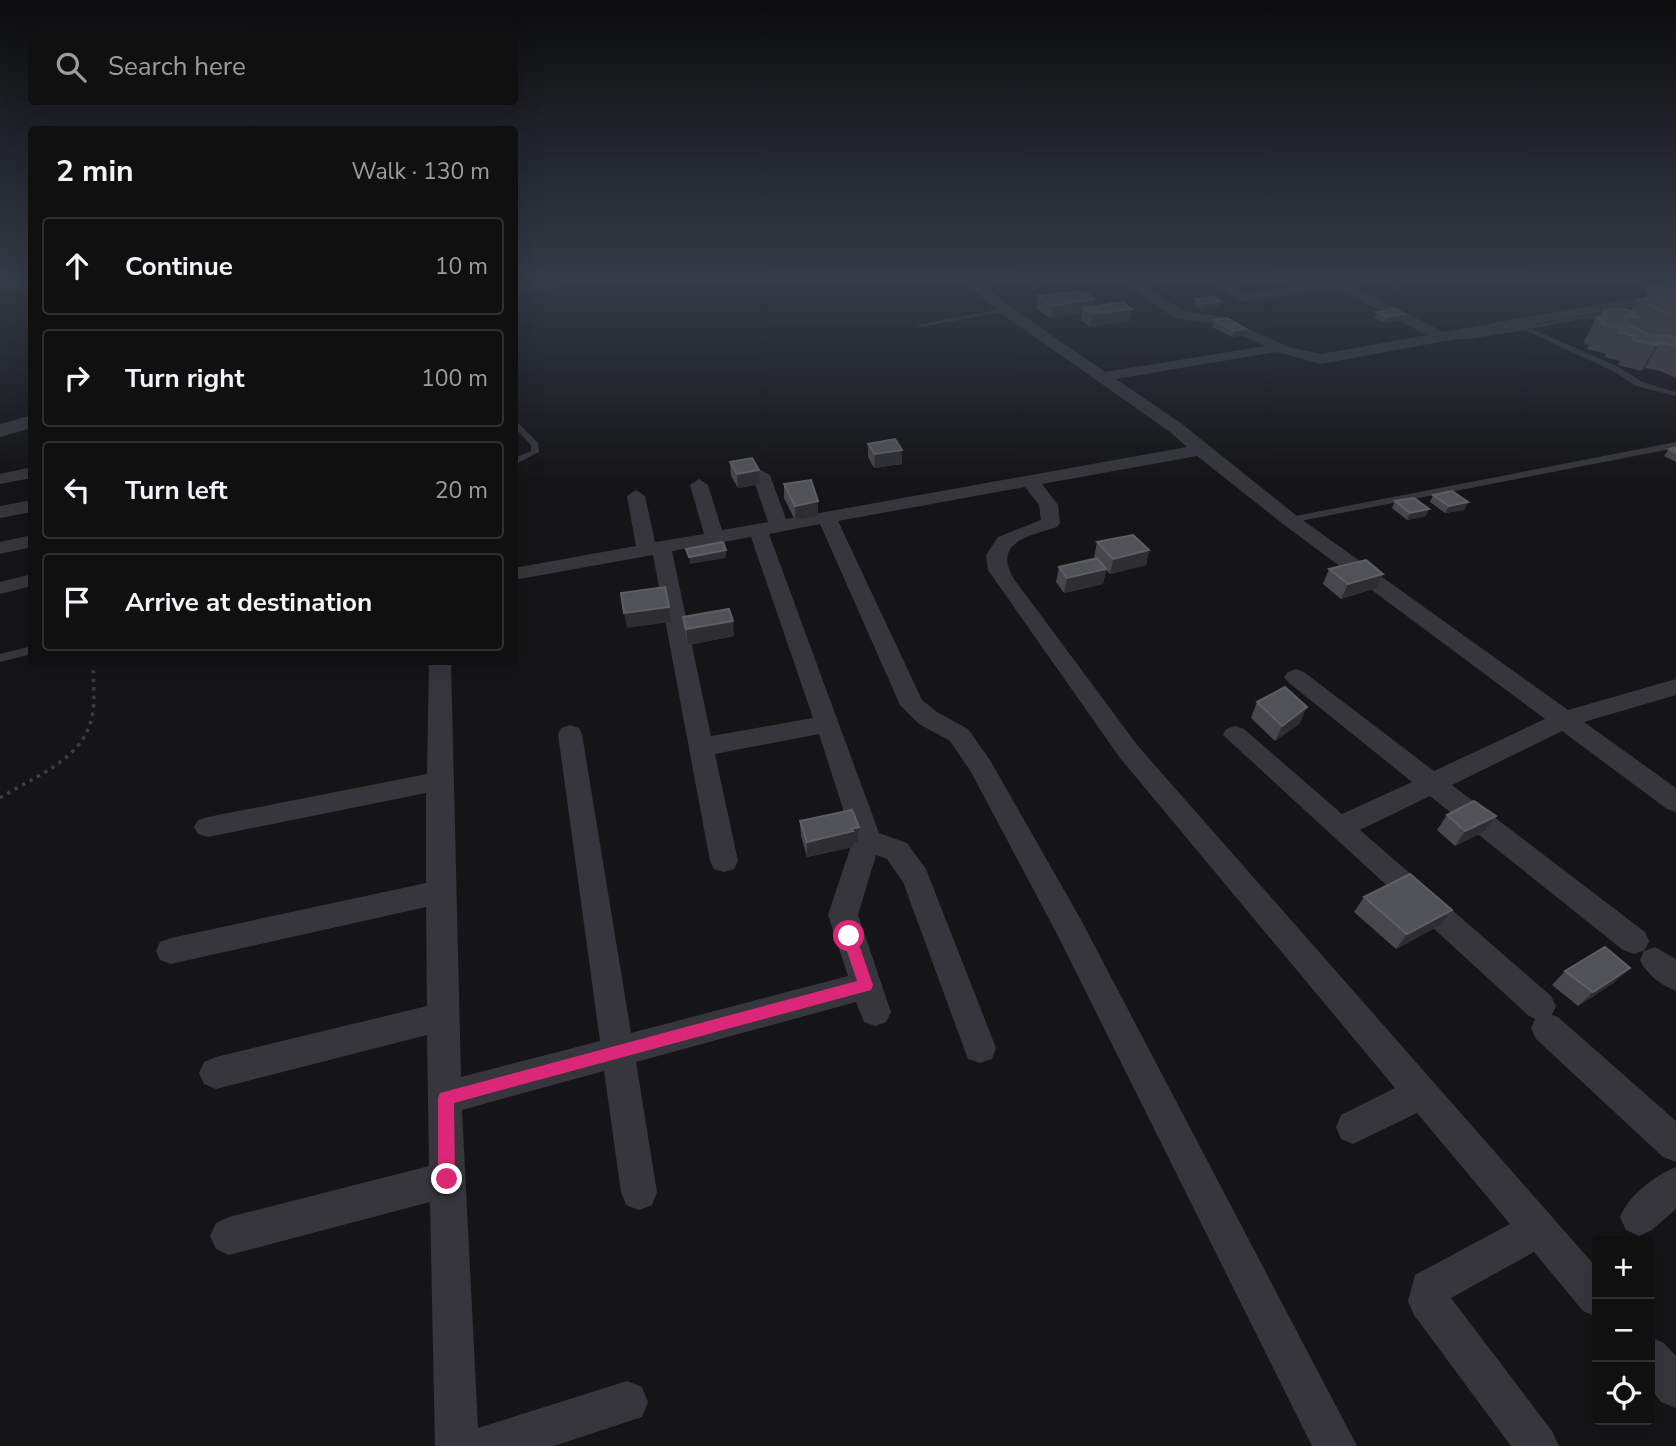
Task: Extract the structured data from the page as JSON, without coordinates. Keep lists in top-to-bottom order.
{
  "page": {
    "search": "Search here",
    "heading": ["2 min", "Walk · 130 m"],
    "list": [
      ["Continue", "10 m"],
      ["Turn right", "100 m"],
      ["Turn left", "20 m"],
      "Arrive at destination"
    ],
    "map_buttons": ["+", "−"]
  }
}
